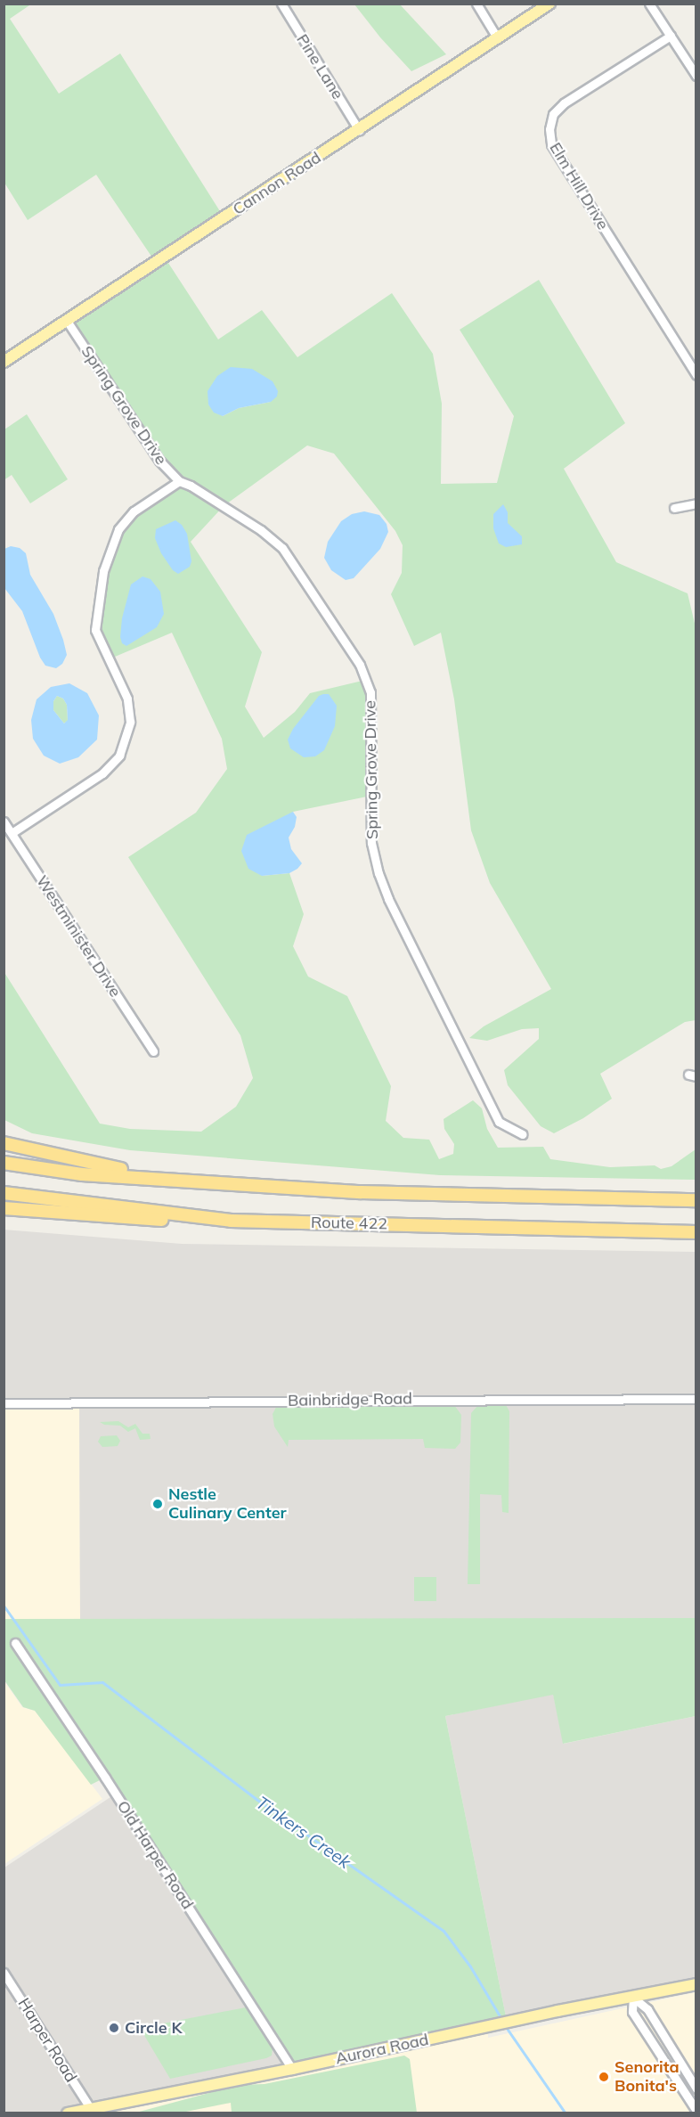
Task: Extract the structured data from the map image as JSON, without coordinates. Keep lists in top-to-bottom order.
{
  "streets": {
    "highway": ["Route 422"],
    "main road": ["Cannon Road", "Aurora Road"],
    "street": [
      "Pine Lane",
      "Elm Hill Drive",
      "Spring Grove Drive",
      "Westminister Drive",
      "Bainbridge Road",
      "Old Harper Road",
      "Harper Road"
    ]
  },
  "crossings": [
    ["Pine Lane", "Cannon Road"],
    ["Cannon Road", "Spring Grove Drive"],
    ["Old Harper Road", "Aurora Road"],
    ["Harper Road", "Aurora Road"]
  ],
  "water": ["Tinkers Creek"],
  "places": ["Nestle Culinary Center", "Circle K", "Senorita Bonita's"]
}
